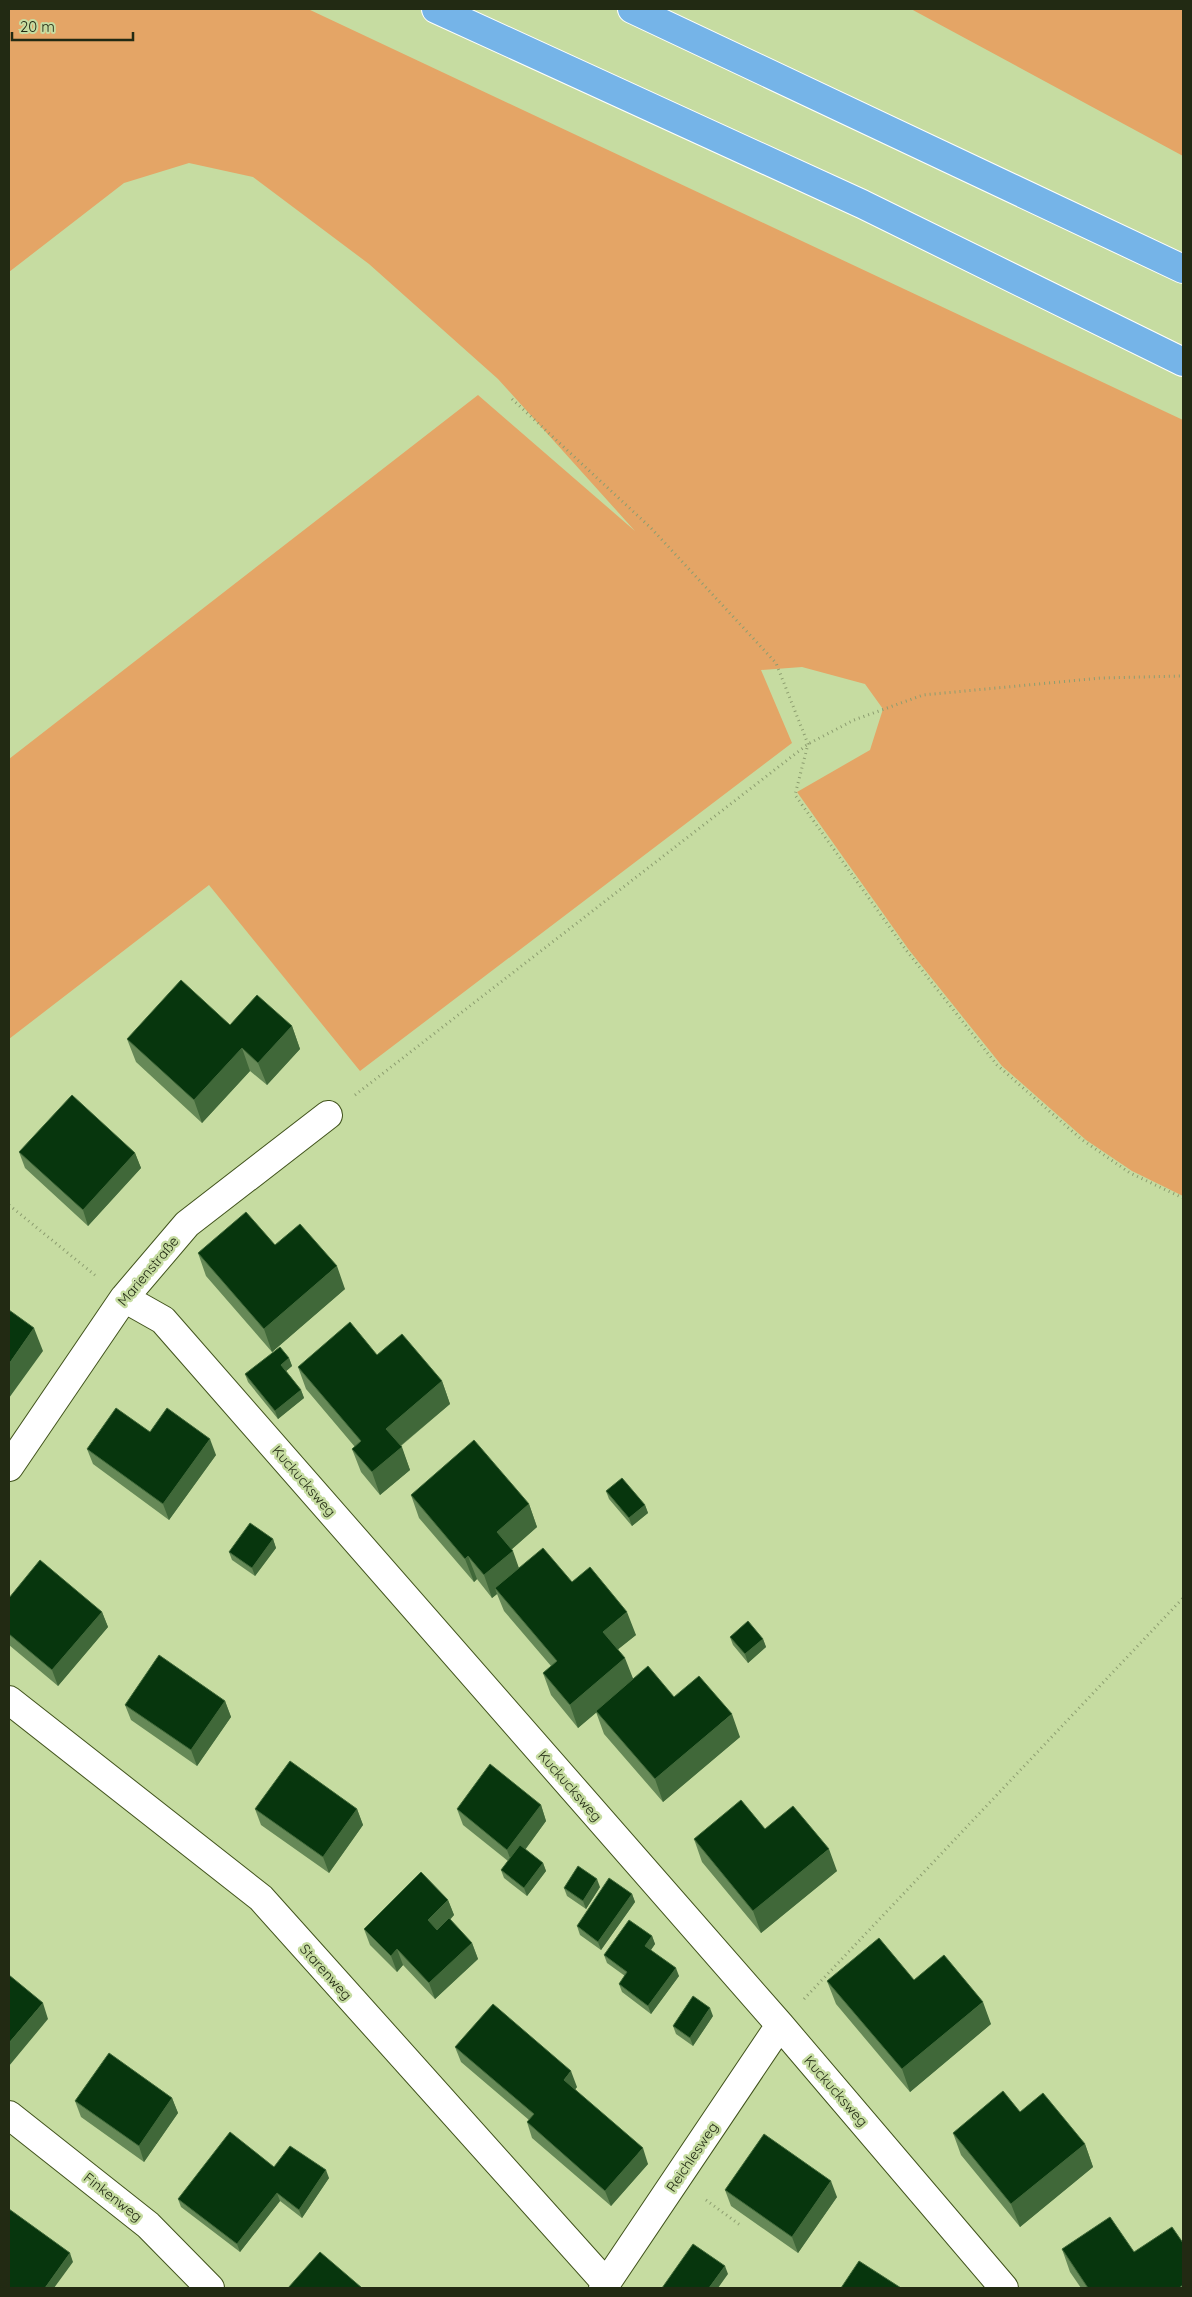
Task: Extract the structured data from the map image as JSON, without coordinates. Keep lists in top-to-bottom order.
{
  "streets": {
    "street": [
      "Marienstraße",
      "Kuckucksweg",
      "Starenweg",
      "Reichlesweg",
      "Finkenweg"
    ]
  },
  "crossings": [
    ["Marienstraße", "Kuckucksweg"],
    ["Kuckucksweg", "Reichlesweg"],
    ["Starenweg", "Reichlesweg"]
  ],
  "scale_bar": "20 m"
}
